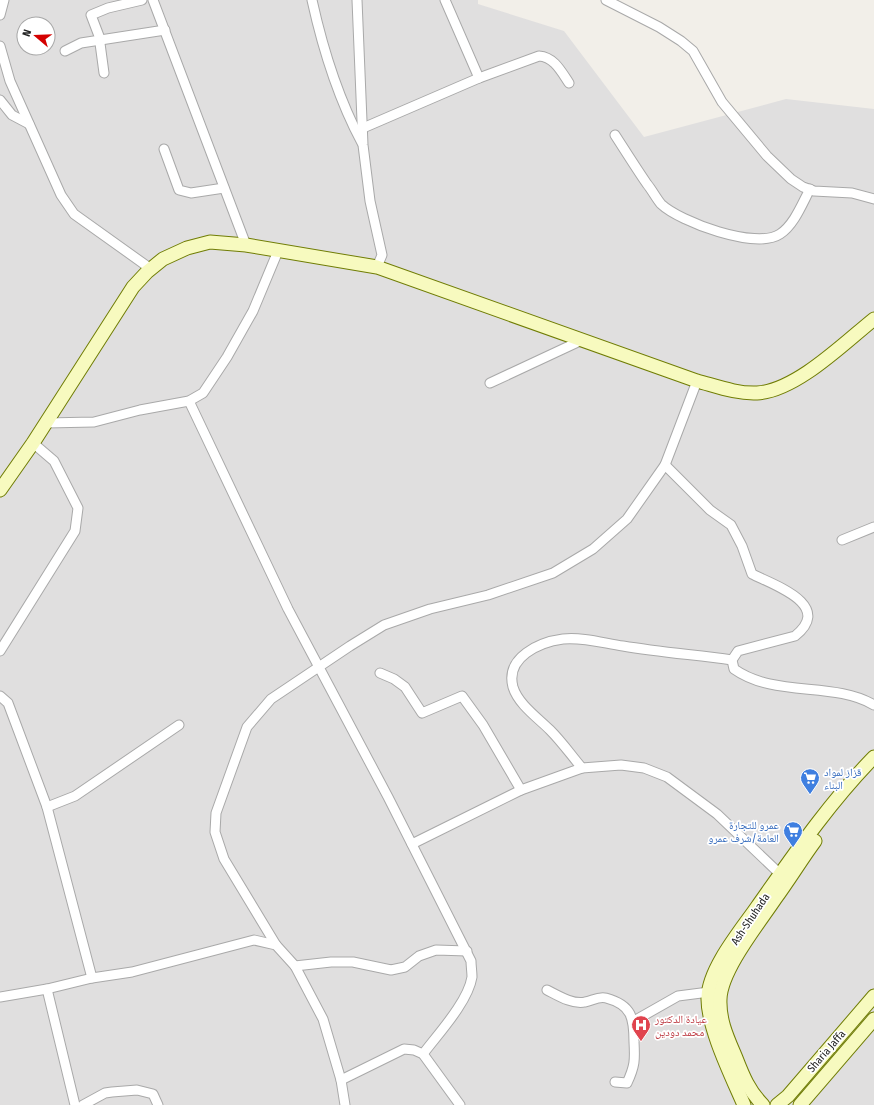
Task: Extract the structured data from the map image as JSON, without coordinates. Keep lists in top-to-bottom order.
{
  "streets": {
    "street": ["Ash-Shuhada", "Sharia Jaffa"]
  },
  "places": {
    "supermarket": ["قزاز لمواد البناء", "عمرو للتجارة العامة/شرف عمرو"],
    "hospital": ["عيادة الدكتور محمد دودين"]
  },
  "north": "left"
}
